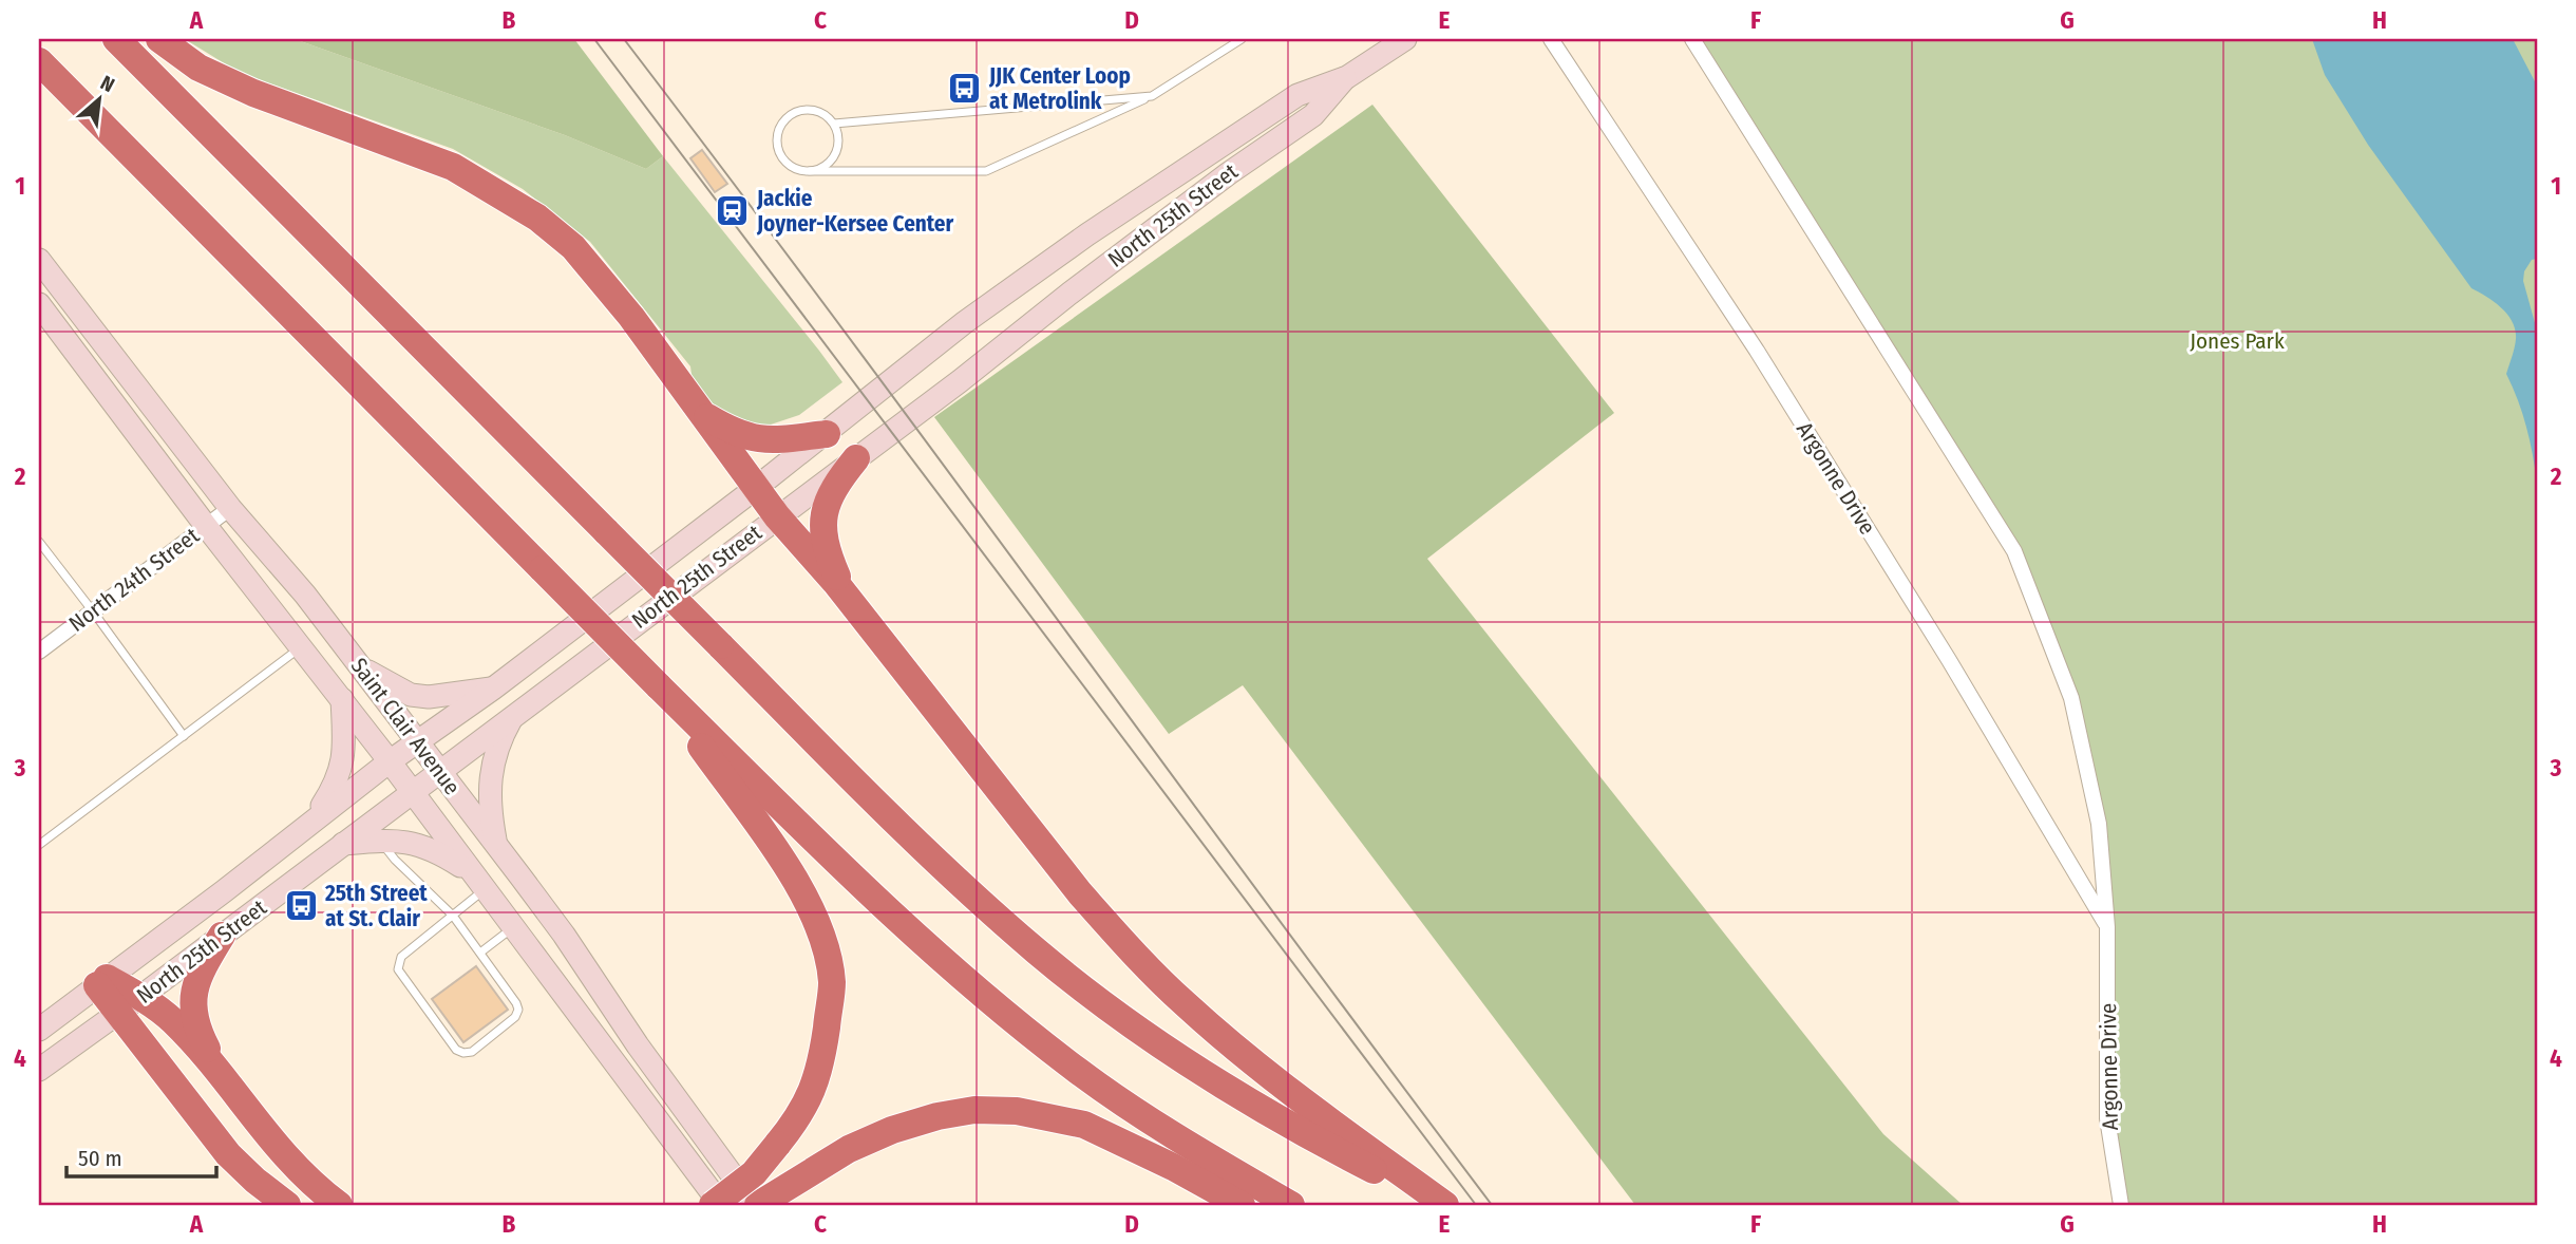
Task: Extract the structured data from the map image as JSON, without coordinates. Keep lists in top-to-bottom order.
{
  "streets": {
    "main road": ["North 25th Street", "Saint Clair Avenue"],
    "street": ["Argonne Drive", "North 24th Street"]
  },
  "crossings": [
    ["North 25th Street", "Saint Clair Avenue"],
    ["North 24th Street", "Saint Clair Avenue"]
  ],
  "parks": ["Jones Park"],
  "places": {
    "bus stop": ["JJK Center Loop at Metrolink", "25th Street at St. Clair"],
    "station": ["Jackie Joyner-Kersee Center"]
  },
  "scale_bar": "50 m",
  "north": "top right",
  "grid": {
    "columns": [
      "A",
      "B",
      "C",
      "D",
      "E",
      "F",
      "G",
      "H"
    ],
    "rows": [
      "1",
      "2",
      "3",
      "4"
    ]
  }
}
